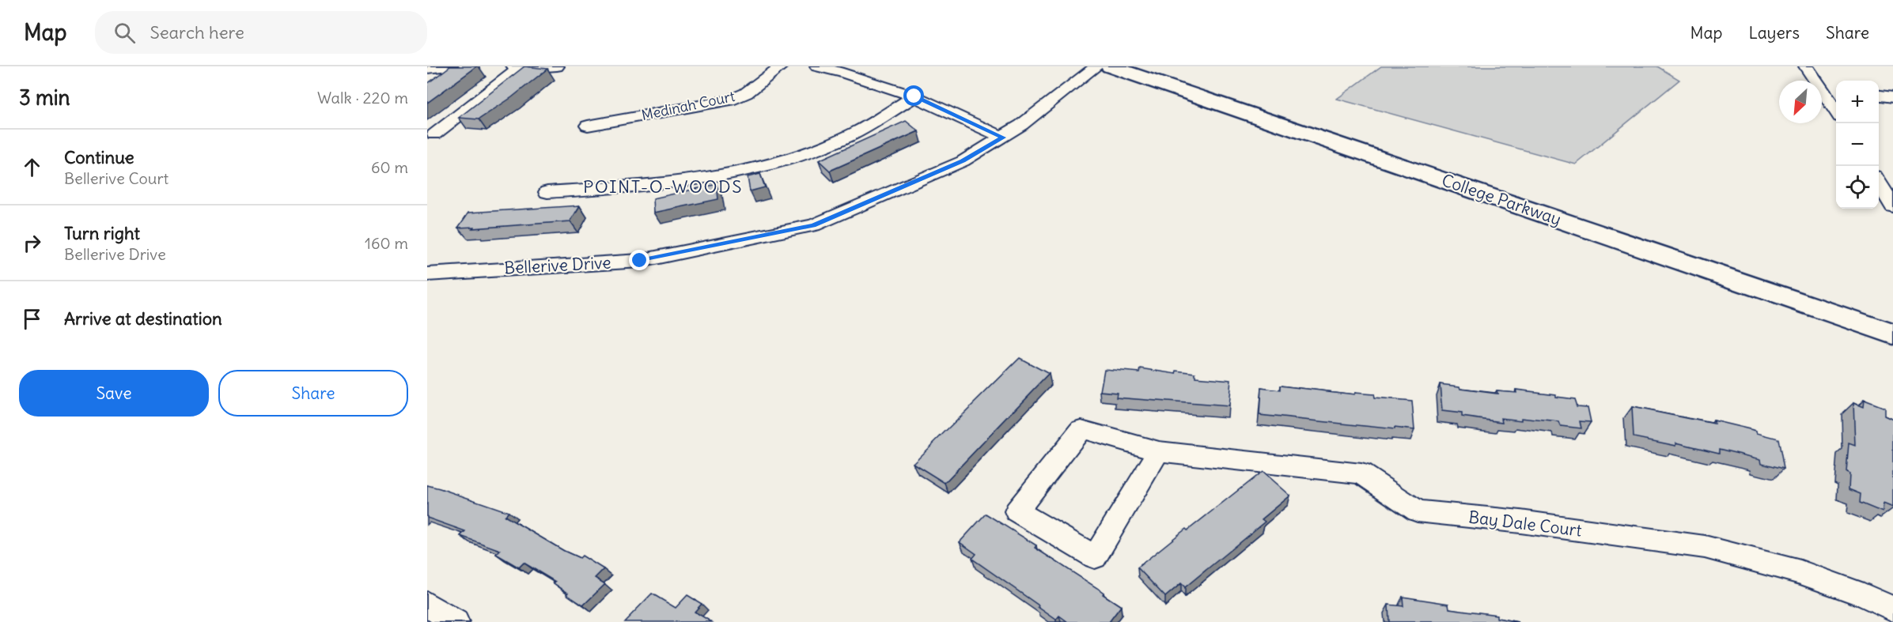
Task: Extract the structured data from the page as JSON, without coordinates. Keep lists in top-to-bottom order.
{
  "streets": {
    "main road": ["College Parkway"],
    "street": ["Medinah Court", "Bellerive Drive", "Bay Dale Court"]
  },
  "districts": ["POINT-O-WOODS"],
  "north": "bottom left",
  "page": {
    "header": "Map",
    "search": "Search here",
    "nav": ["Map", "Layers", "Share"],
    "heading": ["3 min", "Walk · 220 m"],
    "map_buttons": ["+", "−"],
    "list": [
      ["Continue", "Bellerive Court", "60 m"],
      ["Turn right", "Bellerive Drive", "160 m"],
      "Arrive at destination"
    ],
    "buttons": ["Save", "Share"]
  }
}
